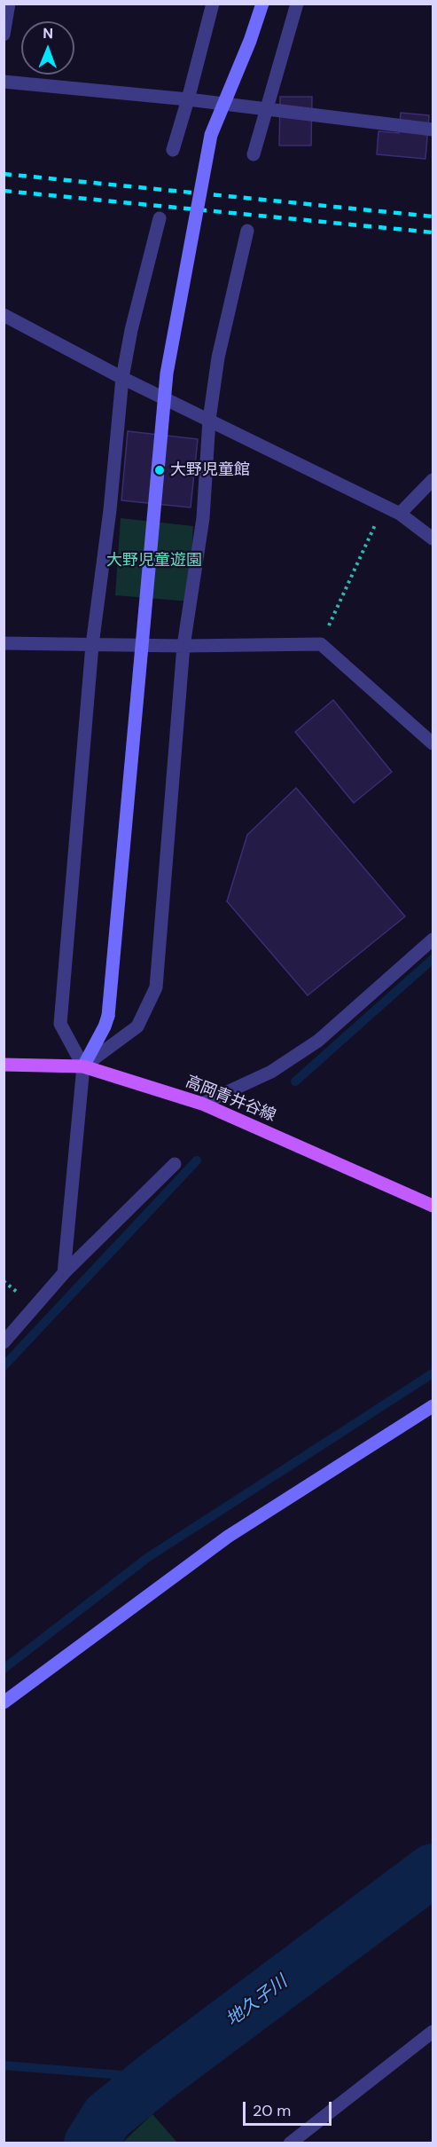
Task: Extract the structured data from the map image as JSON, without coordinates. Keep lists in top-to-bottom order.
{
  "streets": {
    "main road": ["高岡青井谷線"]
  },
  "water": ["地久子川"],
  "parks": ["大野児童遊園"],
  "places": ["大野児童館"],
  "scale_bar": "20 m",
  "north": "top"
}
